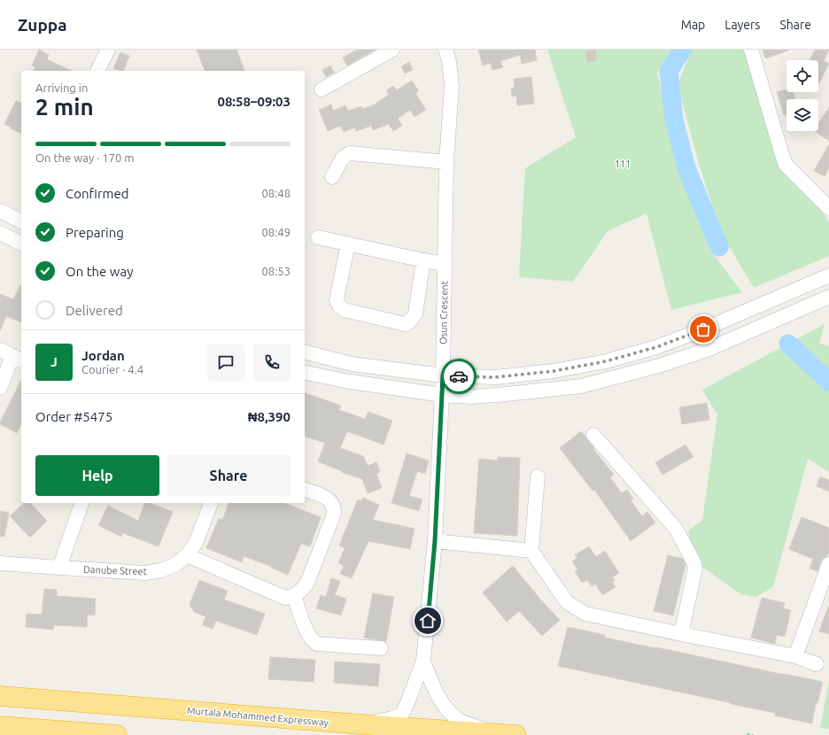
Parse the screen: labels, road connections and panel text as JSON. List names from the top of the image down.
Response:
{
  "streets": {
    "highway": ["Murtala Mohammed Expressway"],
    "street": ["Osun Crescent", "Danube Street"]
  },
  "parks": ["111"],
  "page": {
    "header": "Zuppa",
    "nav": ["Map", "Layers", "Share"],
    "heading": ["2 min", "Arriving in", "08:58–09:03"],
    "panel": [
      "Jordan",
      "Courier · 4.4",
      "Order #5475",
      "₦8,390"
    ],
    "bar": "On the way · 170 m",
    "list": [
      ["Confirmed", "08:48"],
      ["Preparing", "08:49"],
      ["On the way", "08:53"],
      "Delivered"
    ],
    "round": "J",
    "buttons": ["Help", "Share"]
  }
}
